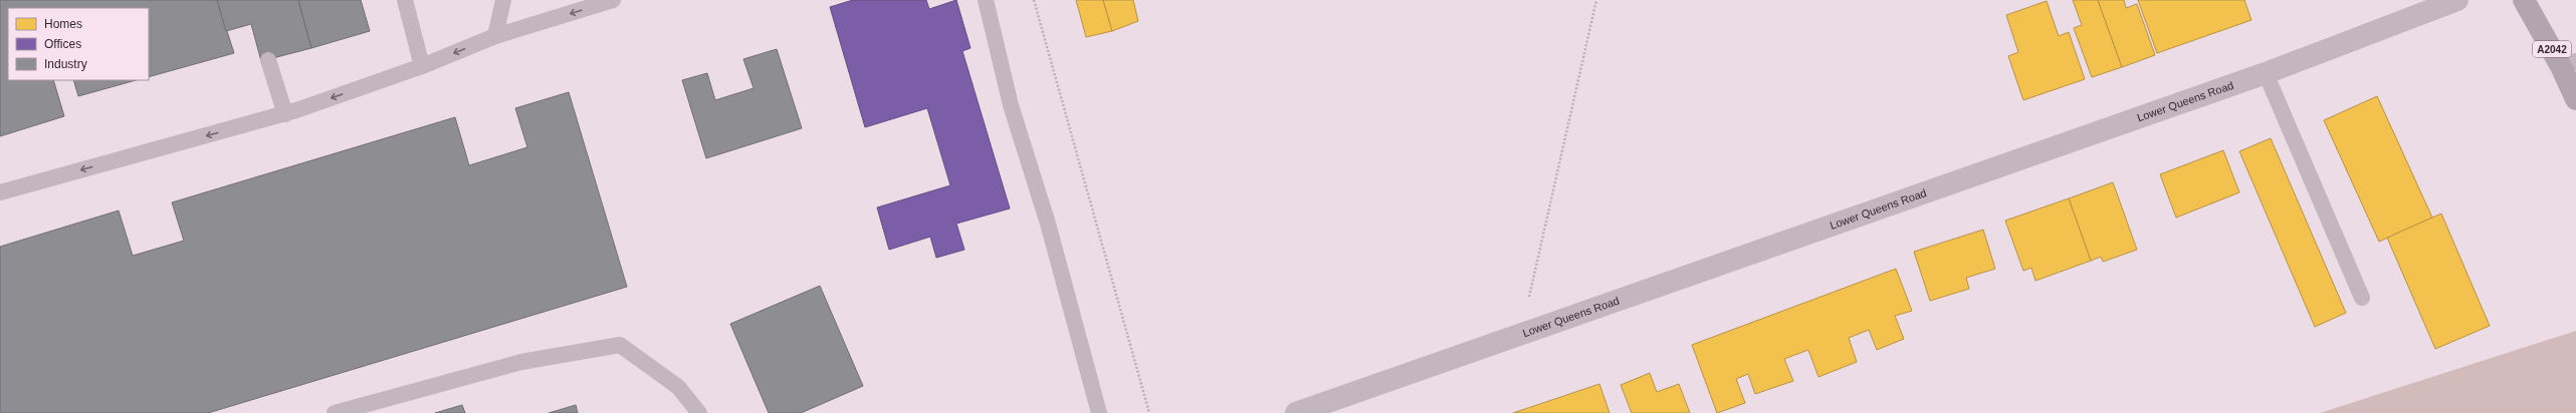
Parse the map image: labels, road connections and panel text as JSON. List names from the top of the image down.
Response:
{
  "streets": {
    "main road": ["A2042"],
    "street": ["Lower Queens Road"]
  },
  "legend": ["Homes", "Offices", "Industry"]
}
